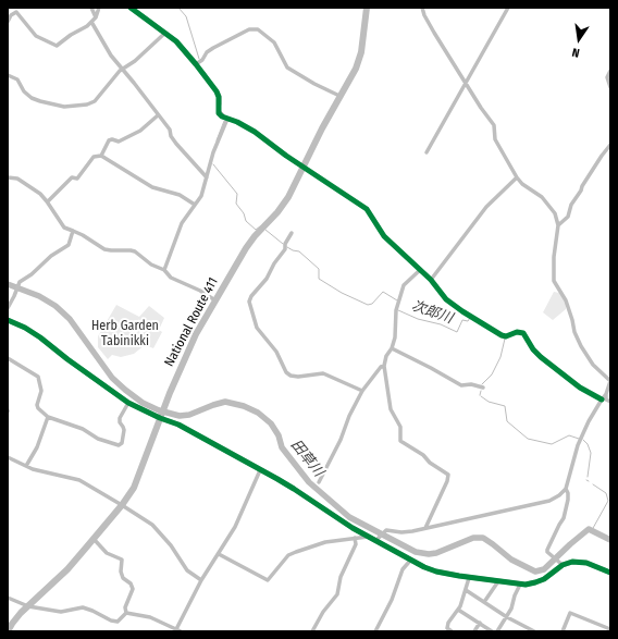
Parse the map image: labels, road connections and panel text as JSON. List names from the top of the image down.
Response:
{
  "streets": {
    "highway": ["National Route 411"]
  },
  "water": ["次郎川", "田草川"],
  "parks": ["Herb Garden Tabinikki"],
  "north": "bottom"
}
